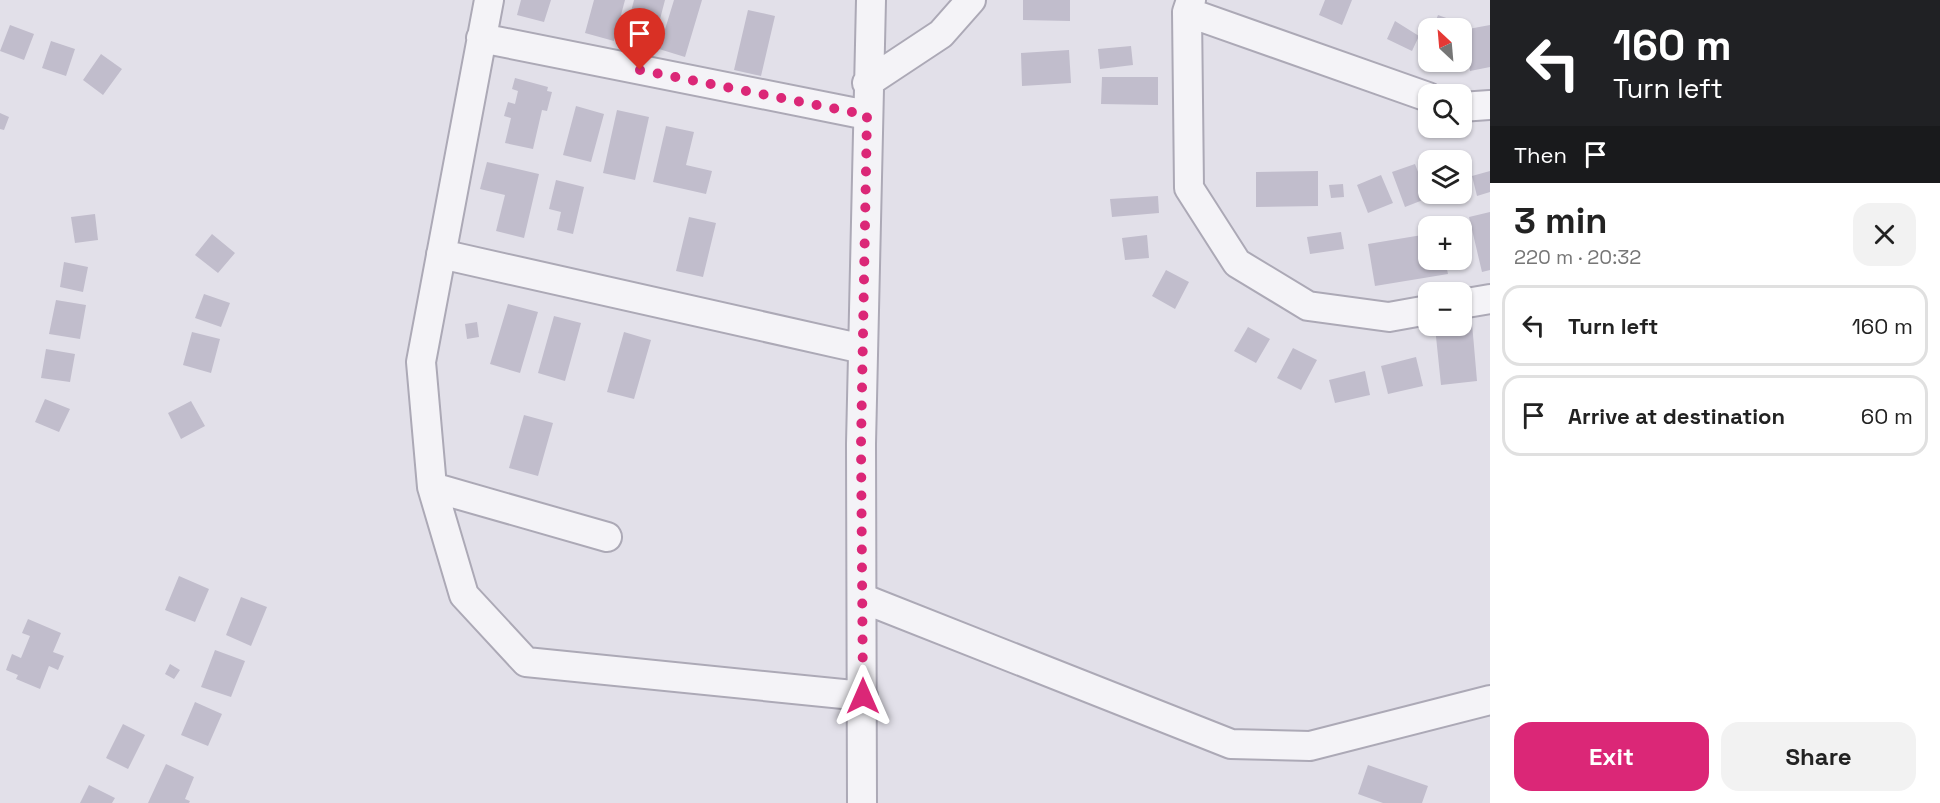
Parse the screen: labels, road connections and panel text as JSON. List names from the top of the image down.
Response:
{
  "north": "top left",
  "page": {
    "turn": ["160 m", "Turn left"],
    "map_buttons": ["+", "−"],
    "then": "Then",
    "heading": ["3 min", "220 m · 20:32"],
    "list": [
      {
        "name": "Turn left",
        "value": "160 m"
      },
      {
        "name": "Arrive at destination",
        "value": "60 m"
      }
    ],
    "buttons": ["Exit", "Share"]
  }
}
